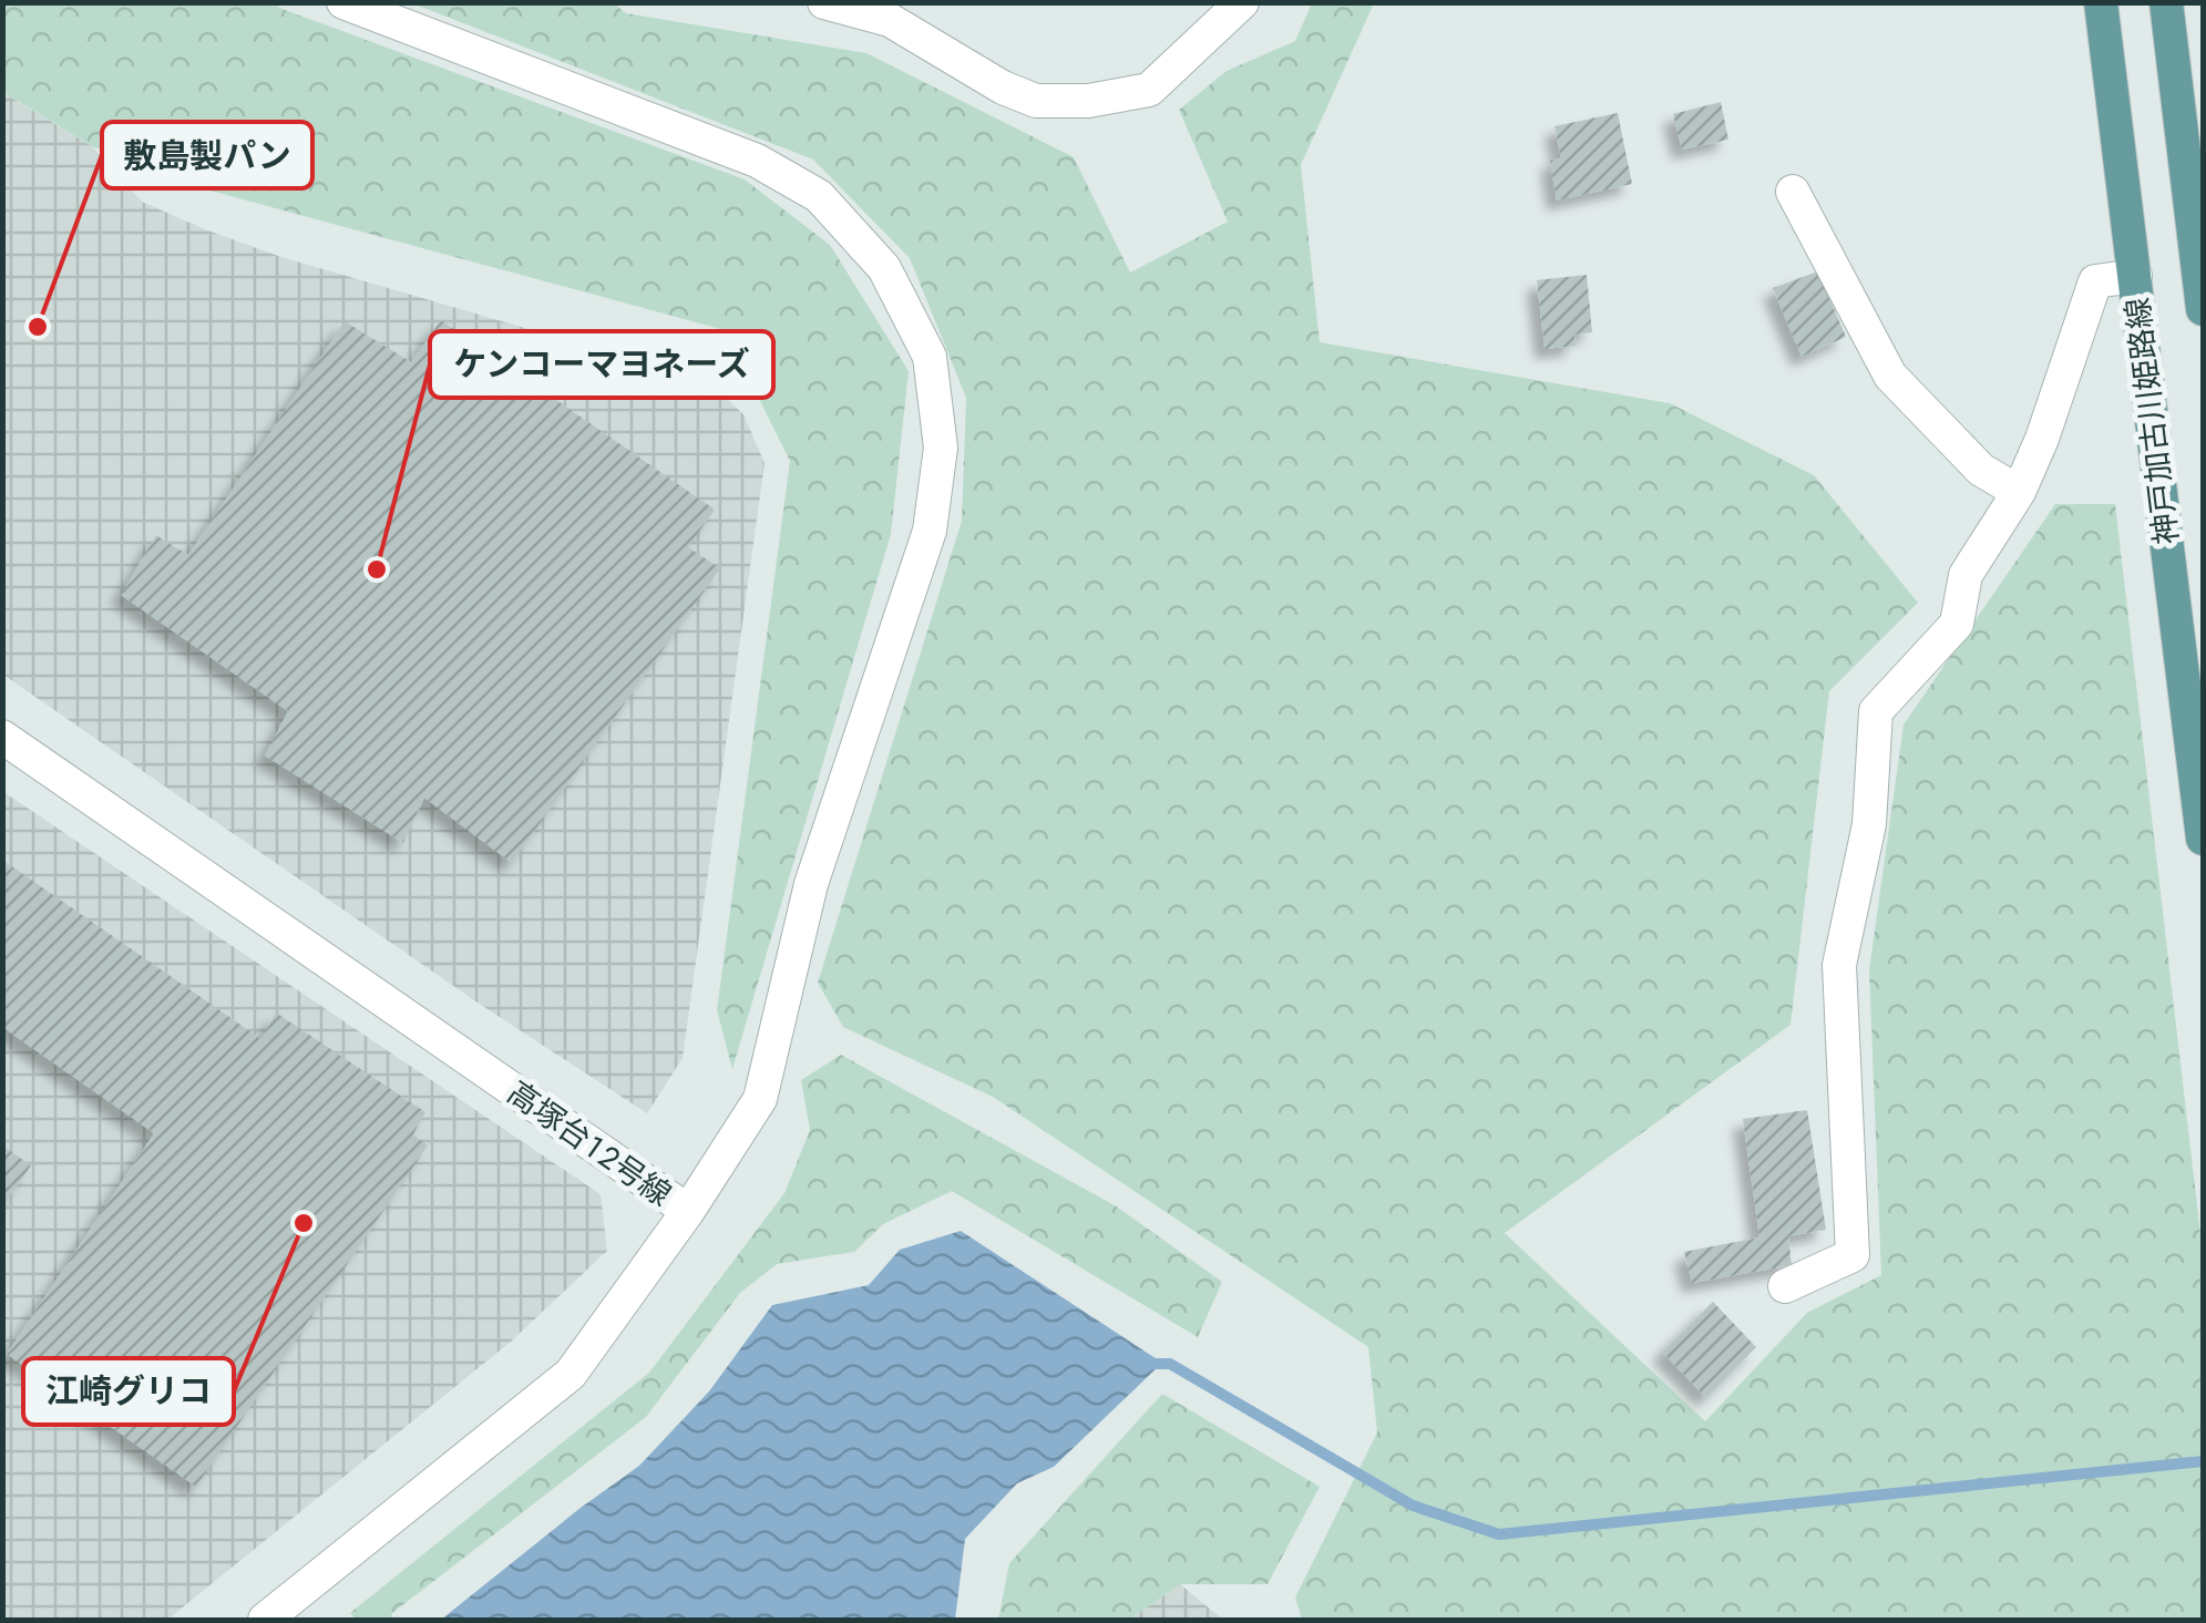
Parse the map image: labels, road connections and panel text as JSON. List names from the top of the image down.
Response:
{
  "streets": {
    "main road": ["神戸加古川姫路線"],
    "street": ["高塚台１２号線"]
  },
  "places": ["敷島製パン", "ケンコーマヨネーズ", "江崎グリコ"]
}
